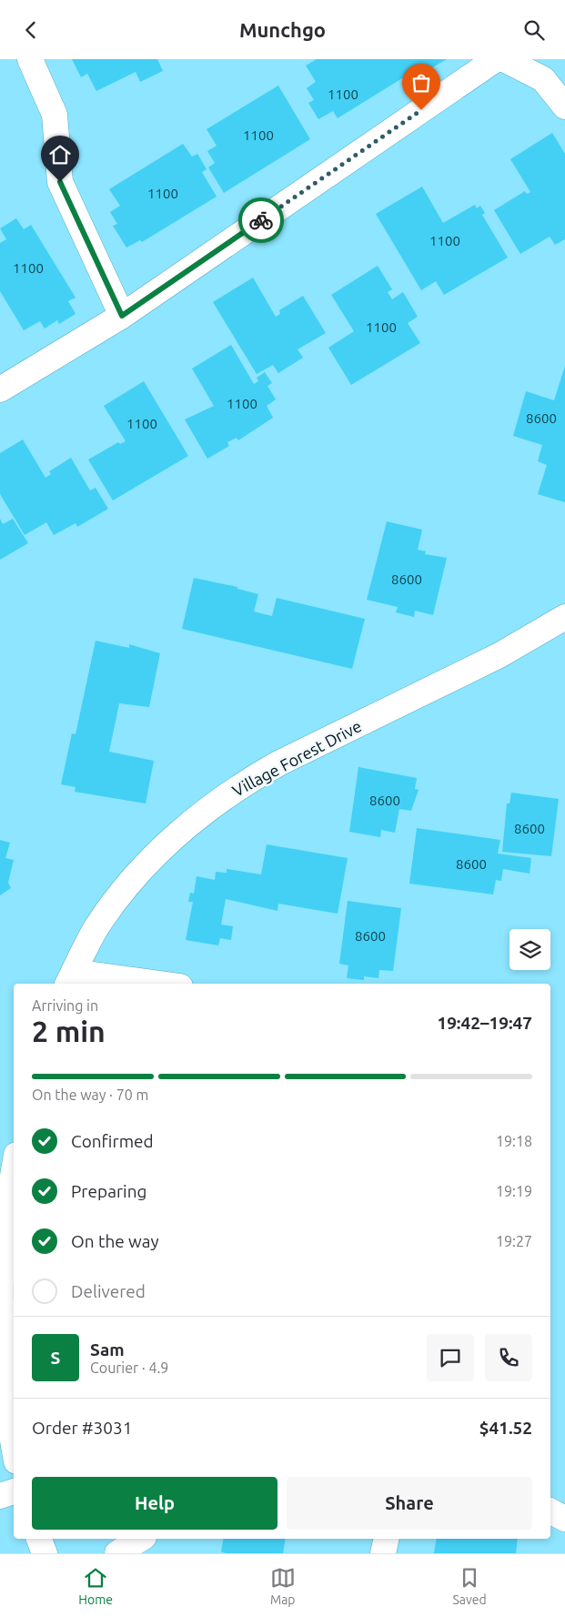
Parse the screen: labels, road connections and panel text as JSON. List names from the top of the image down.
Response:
{
  "streets": {
    "lane": ["Village Forest Drive"]
  },
  "house_numbers": [
    "1100",
    "1100",
    "1100",
    "1100",
    "1100",
    "1100",
    "1100",
    "8600",
    "1100",
    "8600",
    "8600",
    "8600",
    "8600",
    "8600"
  ],
  "page": {
    "header": "Munchgo",
    "heading": ["2 min", "Arriving in", "19:42–19:47"],
    "panel": [
      "Sam",
      "Courier · 4.9",
      "Order #3031",
      "$41.52"
    ],
    "bar": "On the way · 70 m",
    "list": [
      ["Confirmed", "19:18"],
      ["Preparing", "19:19"],
      ["On the way", "19:27"],
      "Delivered"
    ],
    "round": "S",
    "buttons": ["Help", "Share"],
    "tabs": ["Home", "Map", "Saved"]
  }
}
